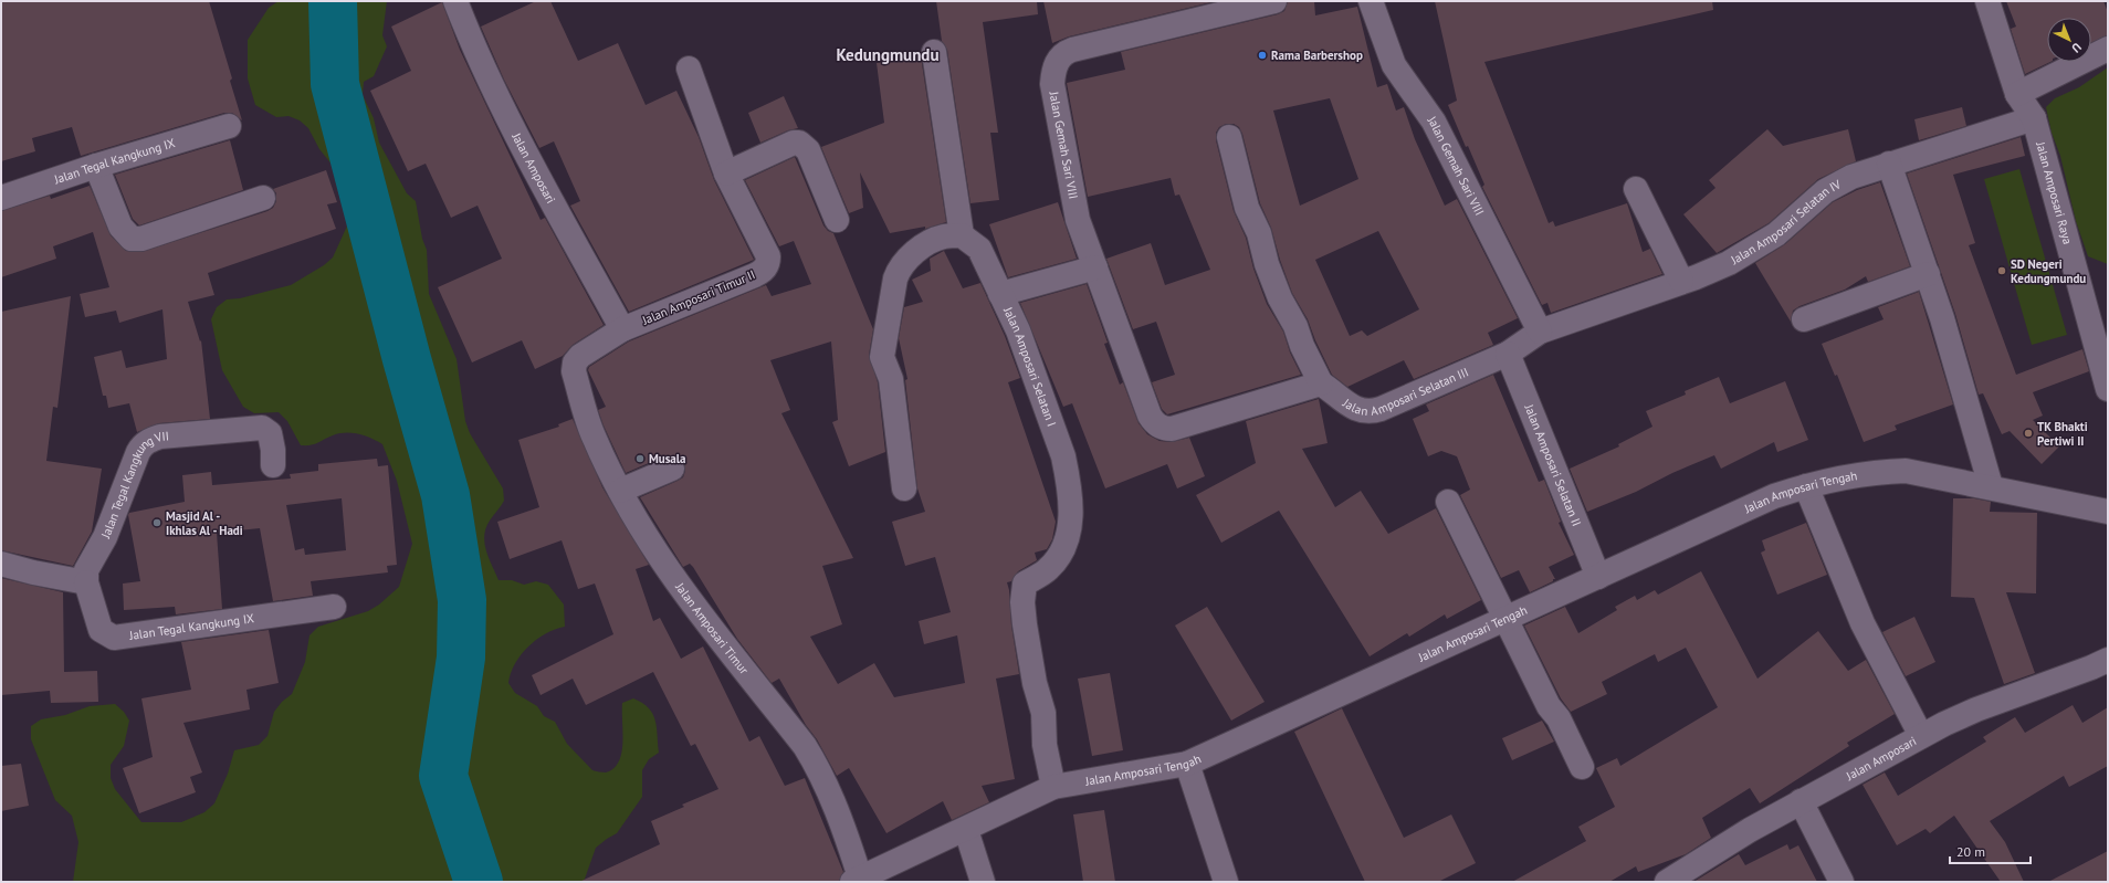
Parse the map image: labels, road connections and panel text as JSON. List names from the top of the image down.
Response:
{
  "streets": {
    "street": [
      "Jalan Gemah Sari VIII",
      "Jalan Tegal Kangkung IX",
      "Jalan Amposari",
      "Jalan Amposari Raya",
      "Jalan Amposari Selatan IV",
      "Jalan Amposari Timur II",
      "Jalan Amposari Selatan I",
      "Jalan Amposari Selatan III",
      "Jalan Amposari Selatan II",
      "Jalan Tegal Kangkung VII",
      "Jalan Amposari Tengah",
      "Jalan Amposari Timur"
    ]
  },
  "crossings": [
    ["Jalan Gemah Sari VIII", "Jalan Amposari Selatan IV"],
    ["Jalan Gemah Sari VIII", "Jalan Amposari Selatan III"],
    ["Jalan Tegal Kangkung IX", "Jalan Tegal Kangkung VII"],
    ["Jalan Amposari", "Jalan Amposari Timur II"],
    ["Jalan Amposari Raya", "Jalan Amposari Selatan IV"],
    ["Jalan Amposari Selatan IV", "Jalan Amposari Selatan III"],
    ["Jalan Amposari Timur II", "Jalan Amposari Timur"],
    ["Jalan Amposari Selatan I", "Jalan Amposari Tengah"],
    ["Jalan Amposari Selatan III", "Jalan Amposari Selatan II"],
    ["Jalan Amposari Selatan II", "Jalan Amposari Tengah"],
    ["Jalan Amposari Tengah", "Jalan Amposari Timur"]
  ],
  "districts": ["Kedungmundu"],
  "places": [
    "Rama Barbershop",
    "SD Negeri Kedungmundu",
    "TK Bhakti Pertiwi II",
    "Musala",
    "Masjid Al - Ikhlas Al - Hadi"
  ],
  "scale_bar": "20 m",
  "north": "bottom right"
}
